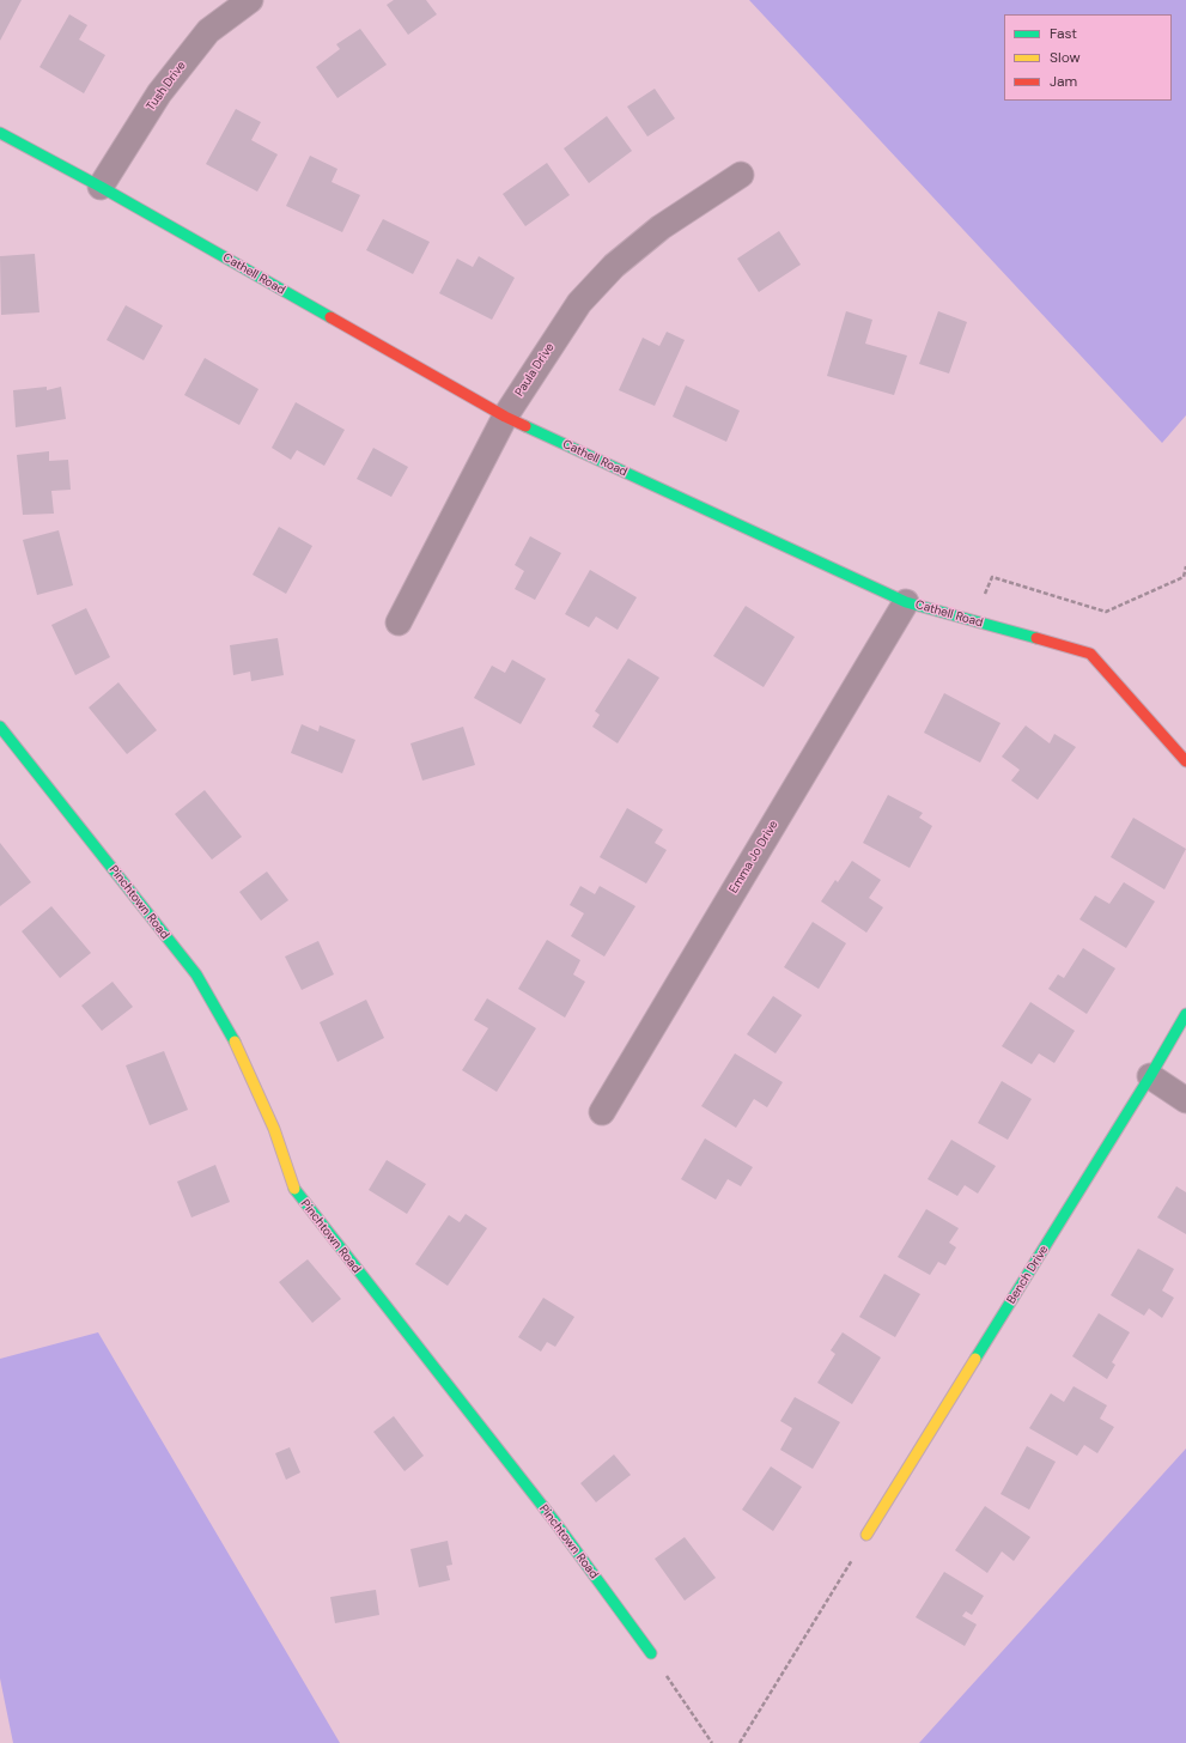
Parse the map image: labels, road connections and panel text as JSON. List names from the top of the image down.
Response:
{
  "streets": {
    "street": [
      "Tush Drive",
      "Cathell Road",
      "Paula Drive",
      "Emma Jo Drive",
      "Pinchtown Road",
      "Bench Drive"
    ]
  },
  "crossings": [
    ["Tush Drive", "Cathell Road"],
    ["Cathell Road", "Paula Drive"],
    ["Cathell Road", "Emma Jo Drive"]
  ],
  "legend": ["Fast", "Slow", "Jam"]
}
